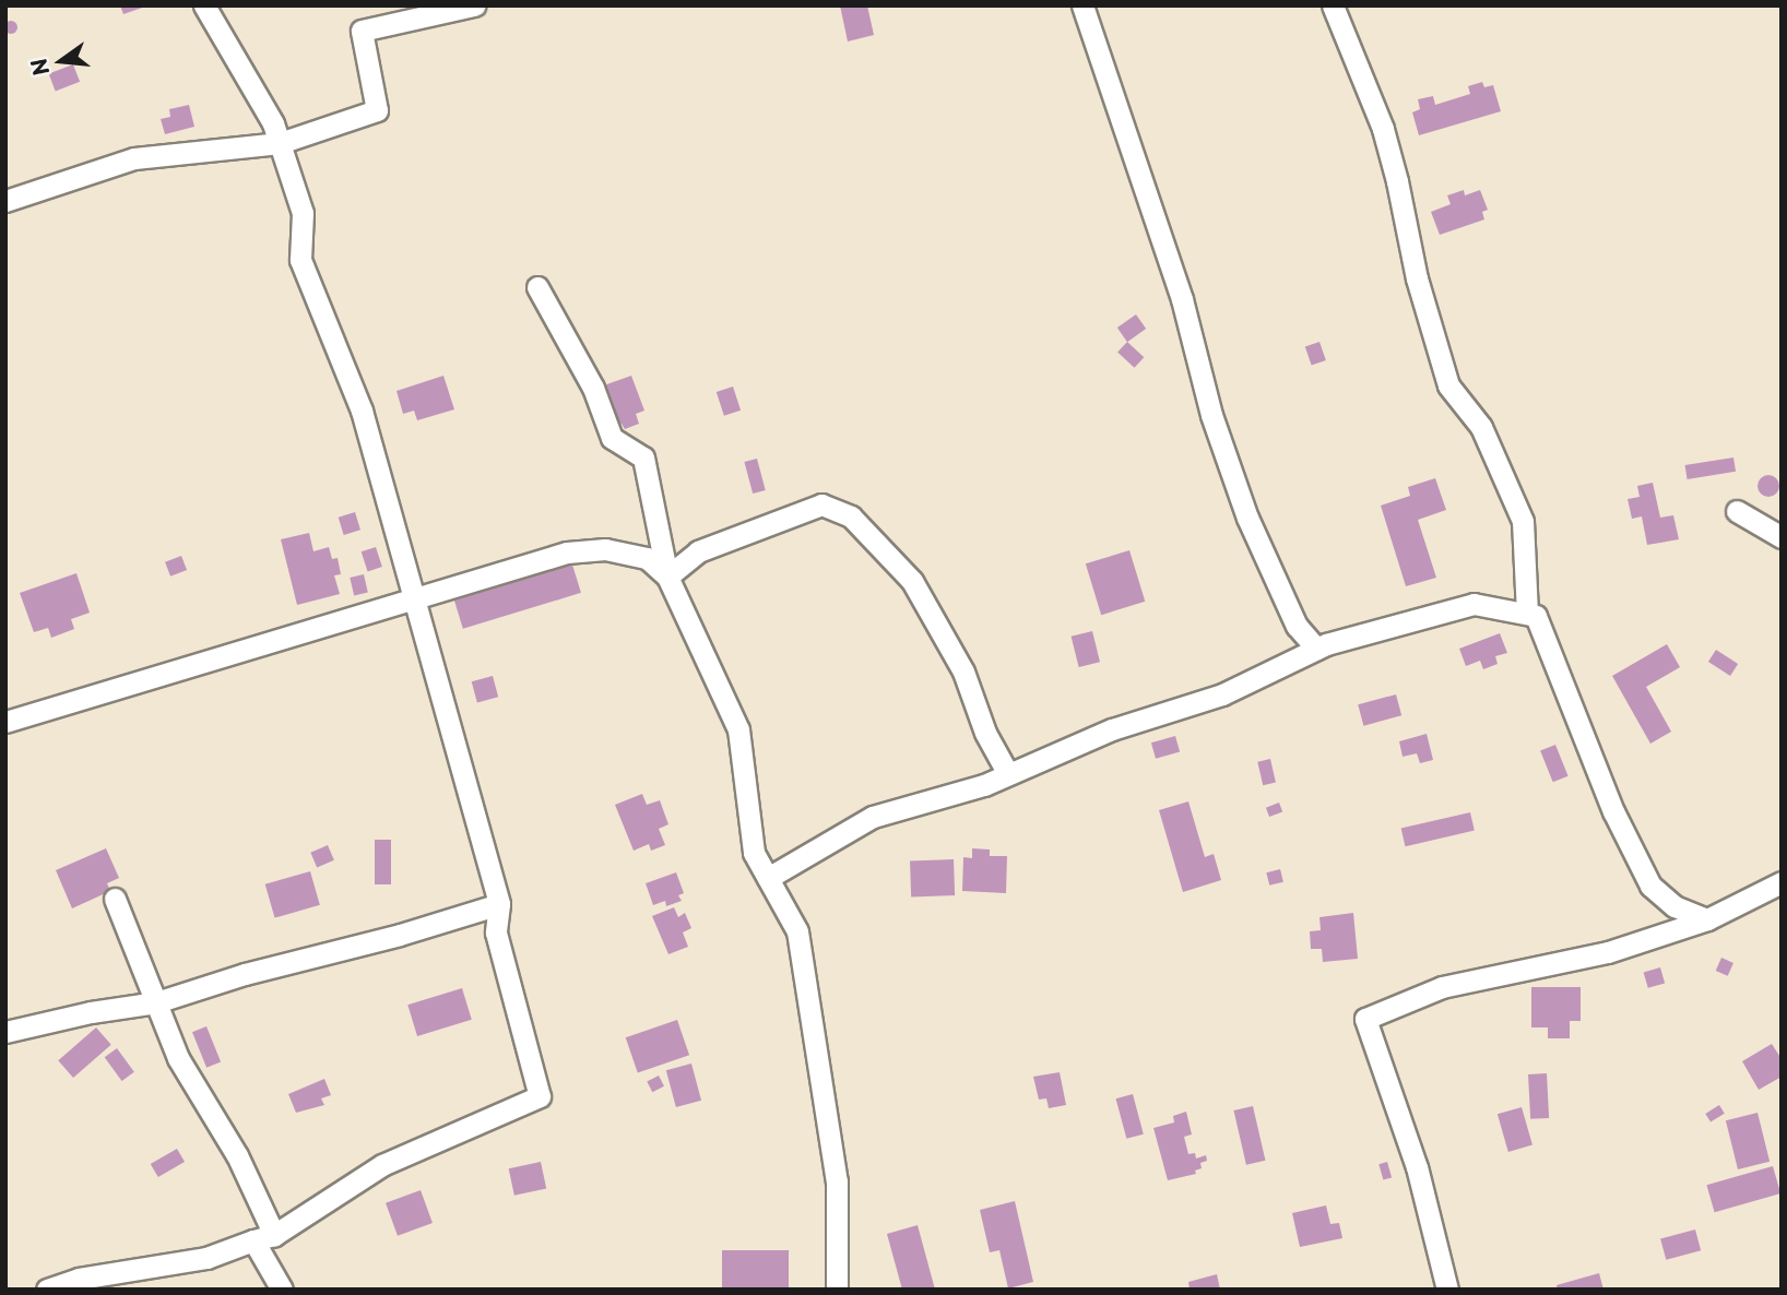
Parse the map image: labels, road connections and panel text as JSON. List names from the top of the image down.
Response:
{
  "north": "left"
}
